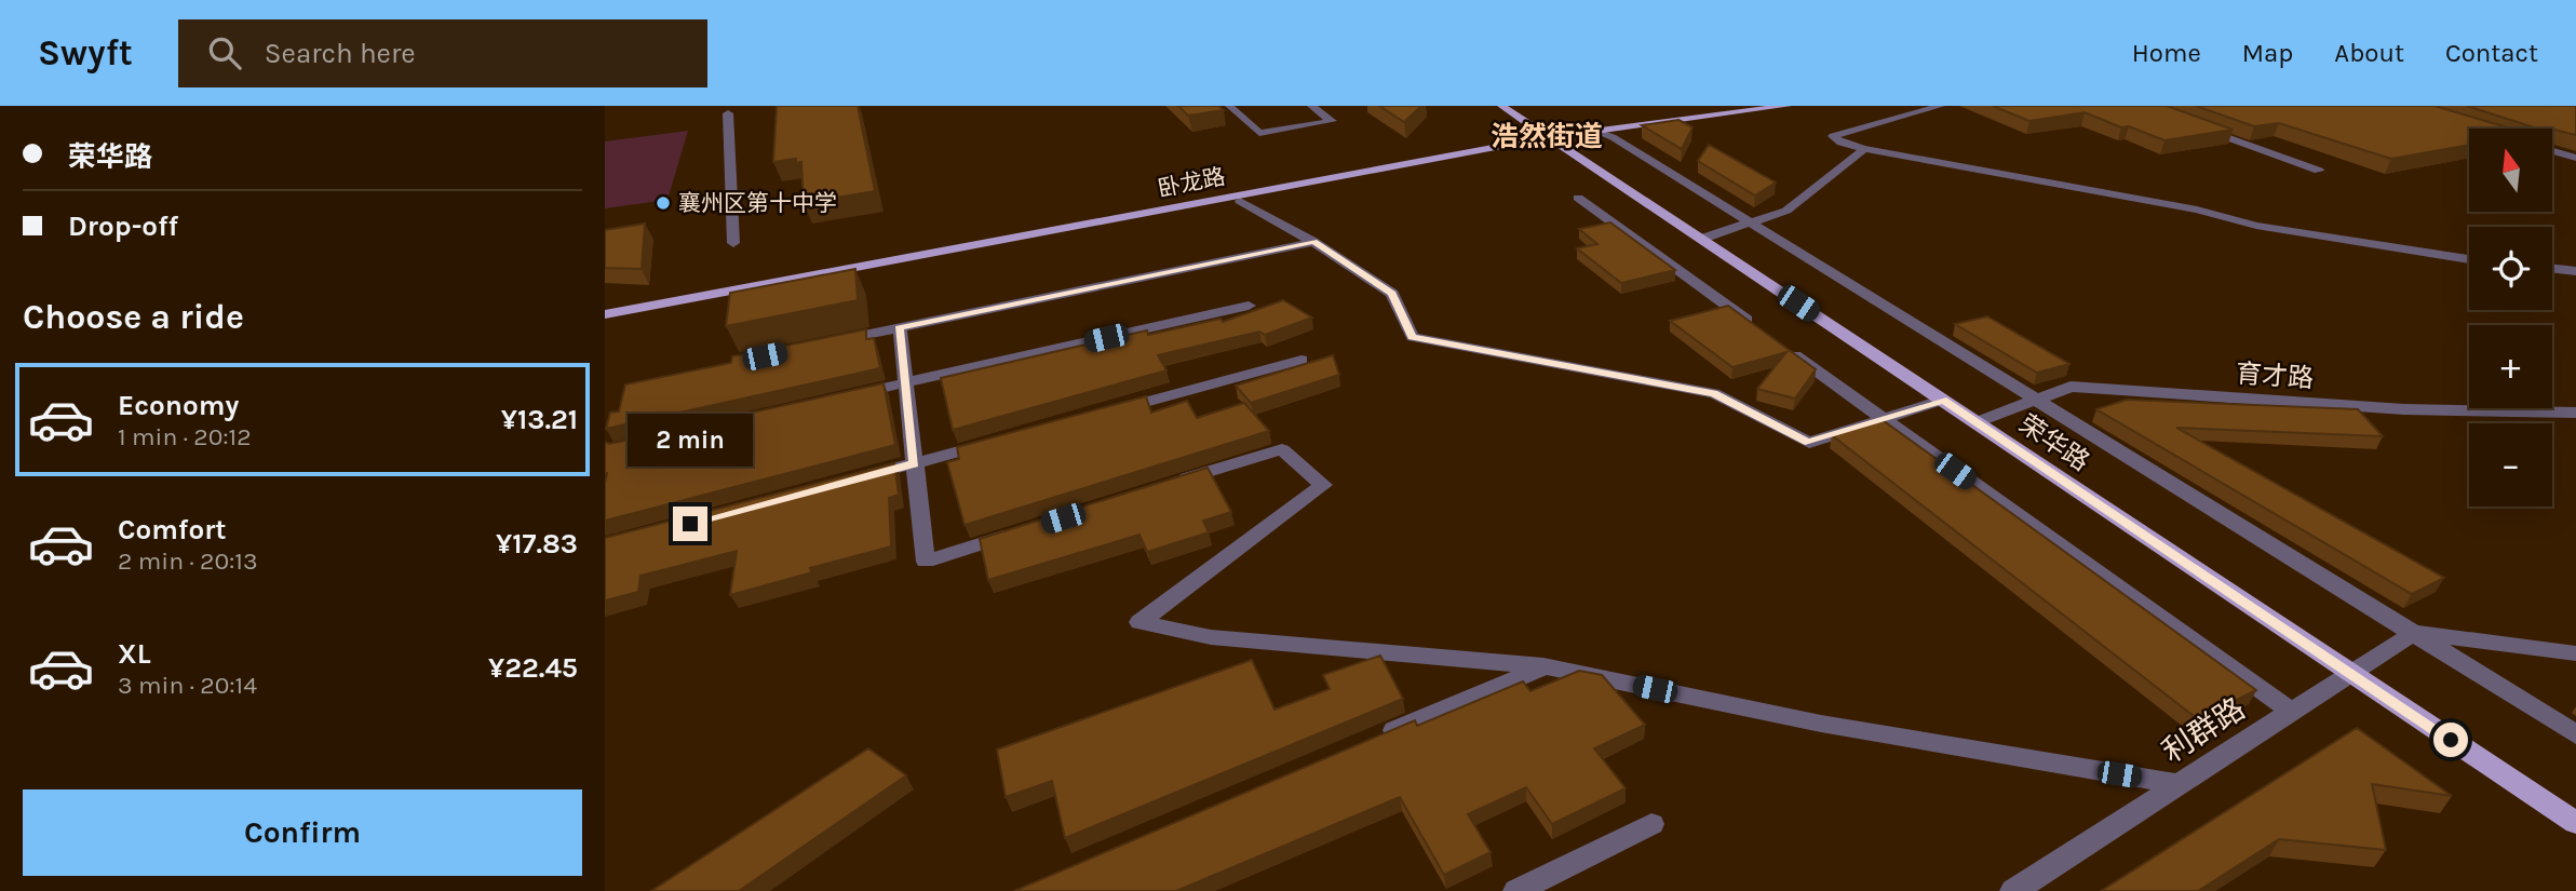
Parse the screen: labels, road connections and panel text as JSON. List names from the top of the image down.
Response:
{
  "streets": {
    "main road": ["卧龙路", "荣华路"],
    "street": ["育才路", "利群路"]
  },
  "crossings": [
    ["卧龙路", "荣华路"],
    ["育才路", "荣华路"],
    ["荣华路", "利群路"]
  ],
  "districts": ["浩然街道"],
  "places": ["襄州区第十中学"],
  "north": "top",
  "page": {
    "header": "Swyft",
    "search": "Search here",
    "nav": [
      "Home",
      "Map",
      "About",
      "Contact"
    ],
    "banner": ["荣华路", "Drop-off"],
    "map_buttons": ["+", "−"],
    "heading": "Choose a ride",
    "list": [
      {
        "name": "Economy",
        "note": "1 min · 20:12",
        "value": "¥13.21"
      },
      {
        "name": "Comfort",
        "note": "2 min · 20:13",
        "value": "¥17.83"
      },
      {
        "name": "XL",
        "note": "3 min · 20:14",
        "value": "¥22.45"
      }
    ],
    "bubble": "2 min",
    "buttons": "Confirm"
  }
}
